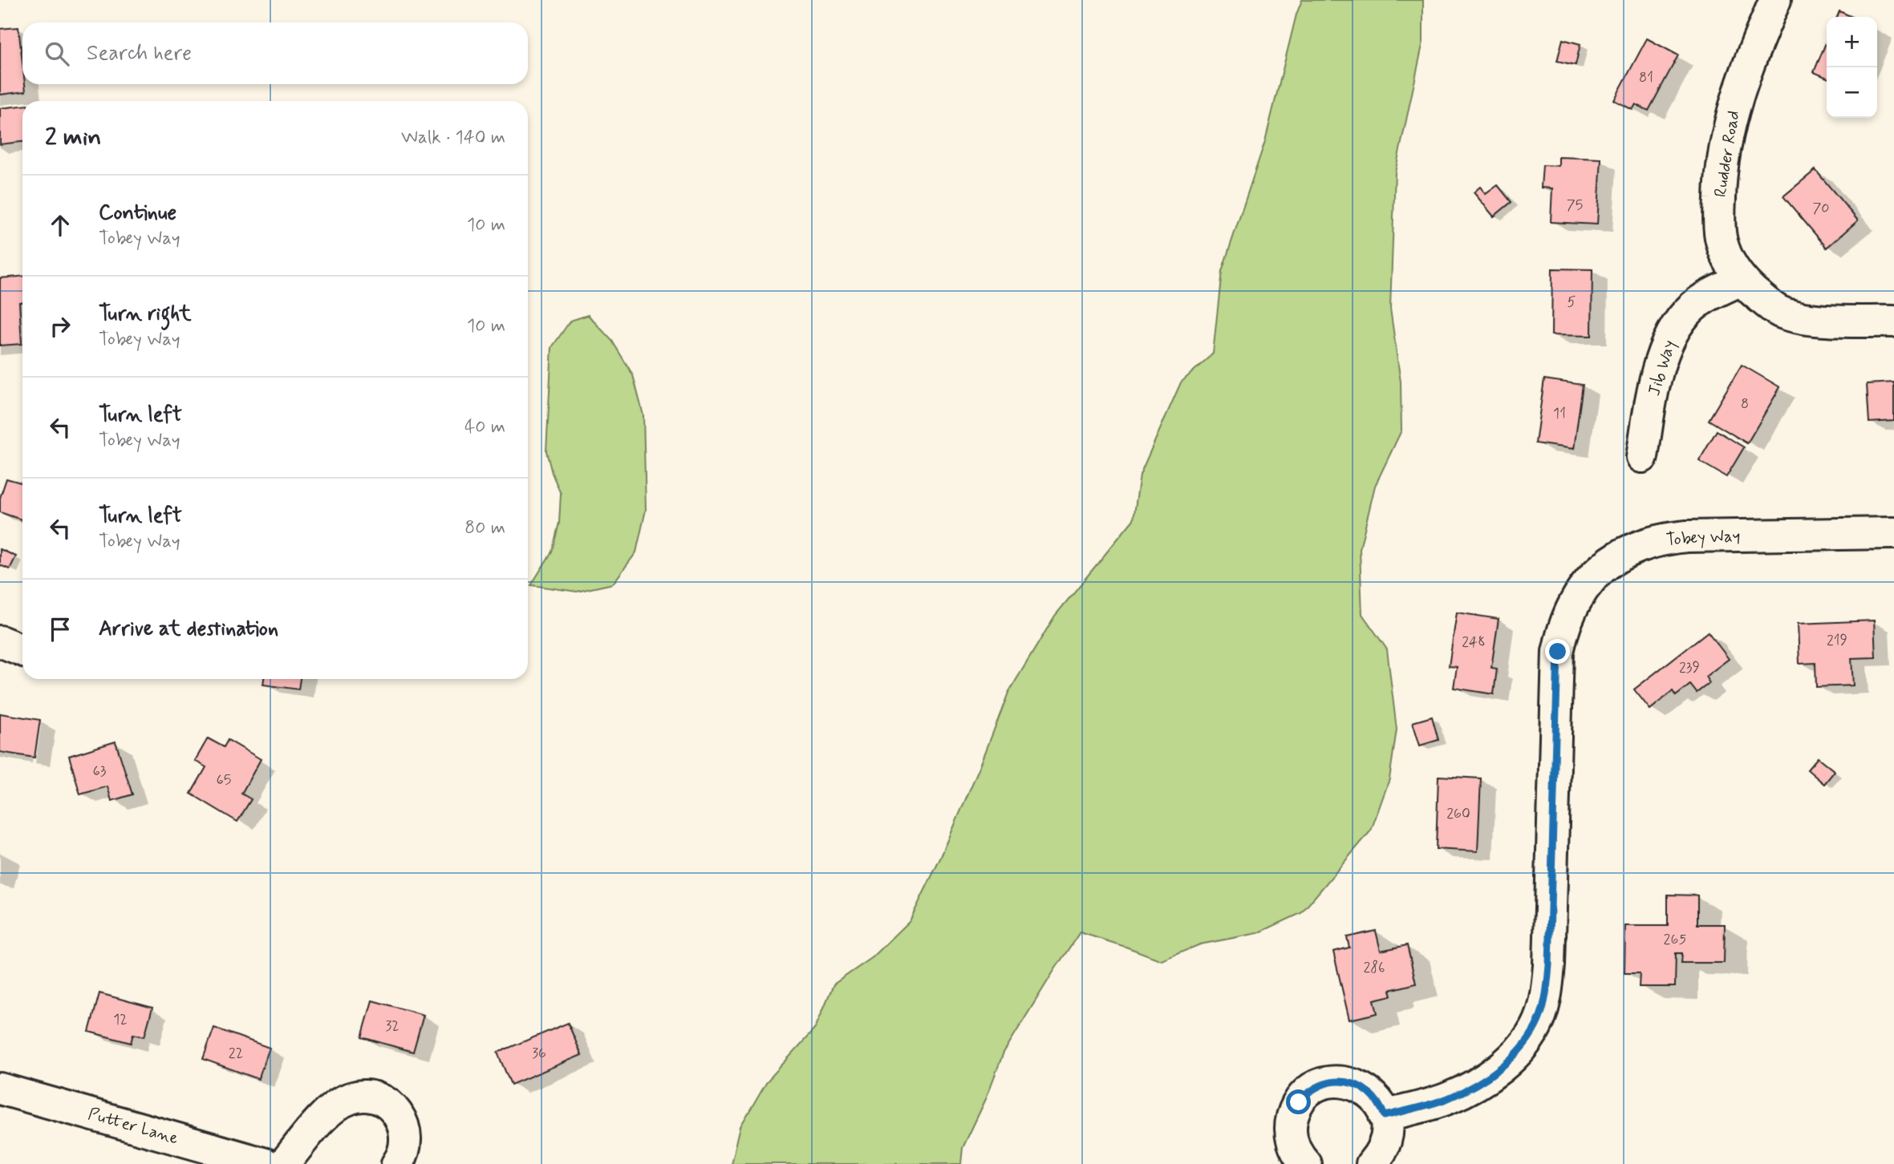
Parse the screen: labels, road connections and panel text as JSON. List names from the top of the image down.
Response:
{
  "streets": {
    "street": [
      "Rudder Road",
      "Jib Way",
      "Tobey Way",
      "Putter Lane"
    ]
  },
  "crossings": [
    ["Rudder Road", "Jib Way"]
  ],
  "house_numbers": [
    "81",
    "75",
    "70",
    "5",
    "8",
    "11",
    "219",
    "248",
    "239",
    "63",
    "65",
    "260",
    "265",
    "286",
    "12",
    "32",
    "22",
    "36"
  ],
  "page": {
    "map_buttons": ["+", "−"],
    "search": "Search here",
    "heading": ["2 min", "Walk · 140 m"],
    "list": [
      ["Continue", "Tobey Way", "10 m"],
      ["Turn right", "Tobey Way", "10 m"],
      ["Turn left", "Tobey Way", "40 m"],
      ["Turn left", "Tobey Way", "80 m"],
      "Arrive at destination"
    ]
  }
}
